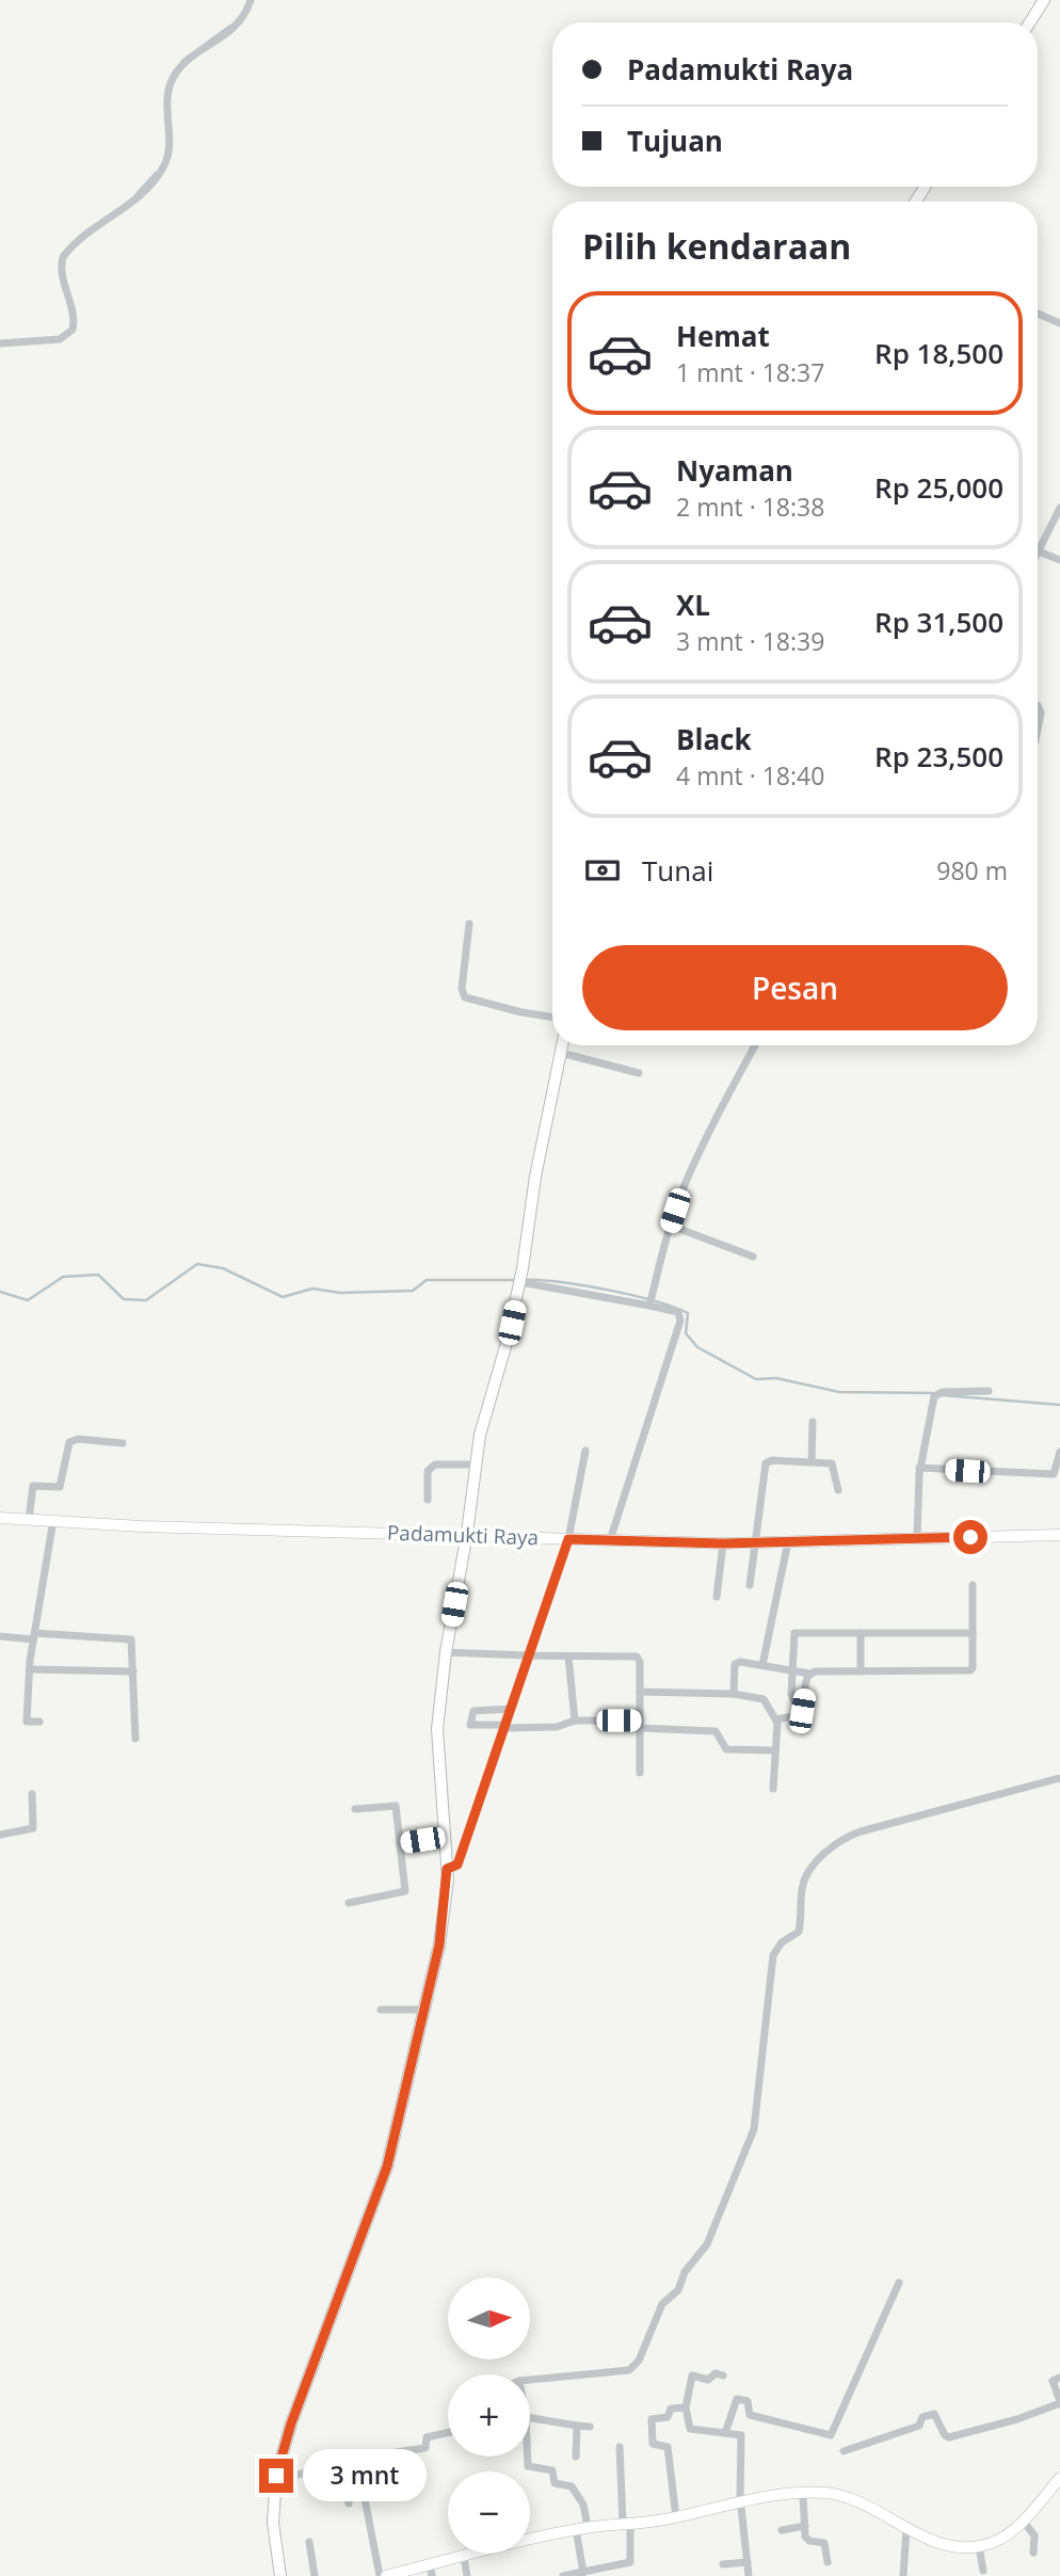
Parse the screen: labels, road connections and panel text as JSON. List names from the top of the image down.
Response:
{
  "streets": {
    "street": ["Padamukti Raya"]
  },
  "north": "right",
  "page": {
    "banner": ["Padamukti Raya", "Tujuan"],
    "heading": "Pilih kendaraan",
    "list": [
      {
        "name": "Hemat",
        "note": "1 mnt · 18:37",
        "value": "Rp 18,500"
      },
      {
        "name": "Nyaman",
        "note": "2 mnt · 18:38",
        "value": "Rp 25,000"
      },
      {
        "name": "XL",
        "note": "3 mnt · 18:39",
        "value": "Rp 31,500"
      },
      {
        "name": "Black",
        "note": "4 mnt · 18:40",
        "value": "Rp 23,500"
      }
    ],
    "pay": ["Tunai", "980 m"],
    "buttons": "Pesan",
    "map_buttons": ["+", "−"],
    "bubble": "3 mnt"
  }
}
